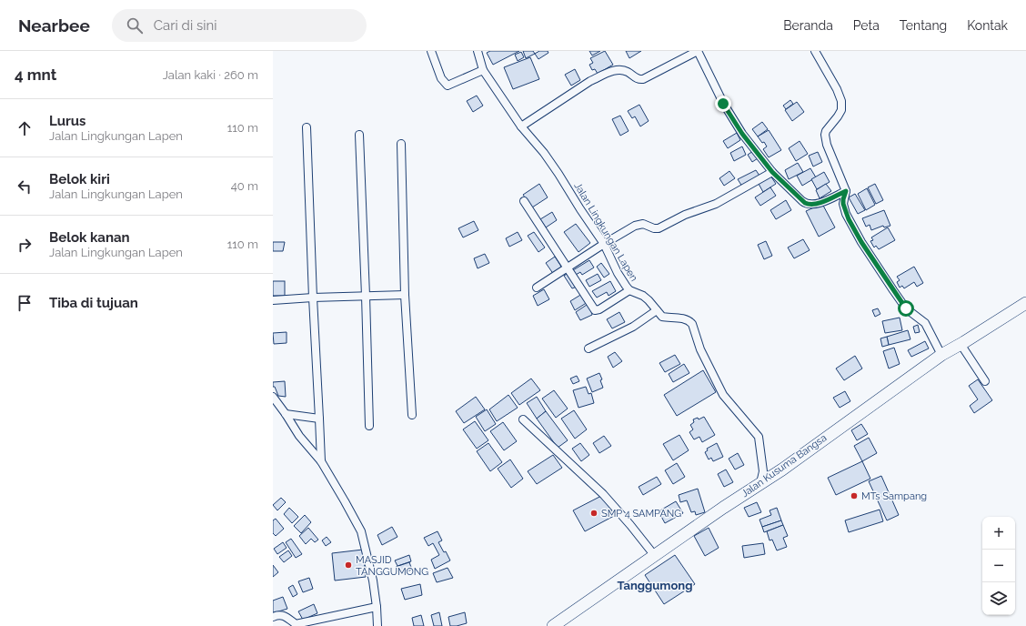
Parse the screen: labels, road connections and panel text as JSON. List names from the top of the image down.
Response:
{
  "streets": {
    "main road": ["Jalan Kusuma Bangsa"],
    "street": ["Jalan Lingkungan Lapen"]
  },
  "crossings": [
    ["Jalan Lingkungan Lapen", "Jalan Kusuma Bangsa"]
  ],
  "districts": ["Tanggumong"],
  "places": ["MTs Sampang", "SMP 4 SAMPANG", "MASJID TANGGUMONG"],
  "page": {
    "header": "Nearbee",
    "search": "Cari di sini",
    "nav": [
      "Beranda",
      "Peta",
      "Tentang",
      "Kontak"
    ],
    "heading": ["4 mnt", "Jalan kaki · 260 m"],
    "list": [
      ["Lurus", "Jalan Lingkungan Lapen", "110 m"],
      ["Belok kiri", "Jalan Lingkungan Lapen", "40 m"],
      ["Belok kanan", "Jalan Lingkungan Lapen", "110 m"],
      "Tiba di tujuan"
    ],
    "map_buttons": ["+", "−"]
  }
}
